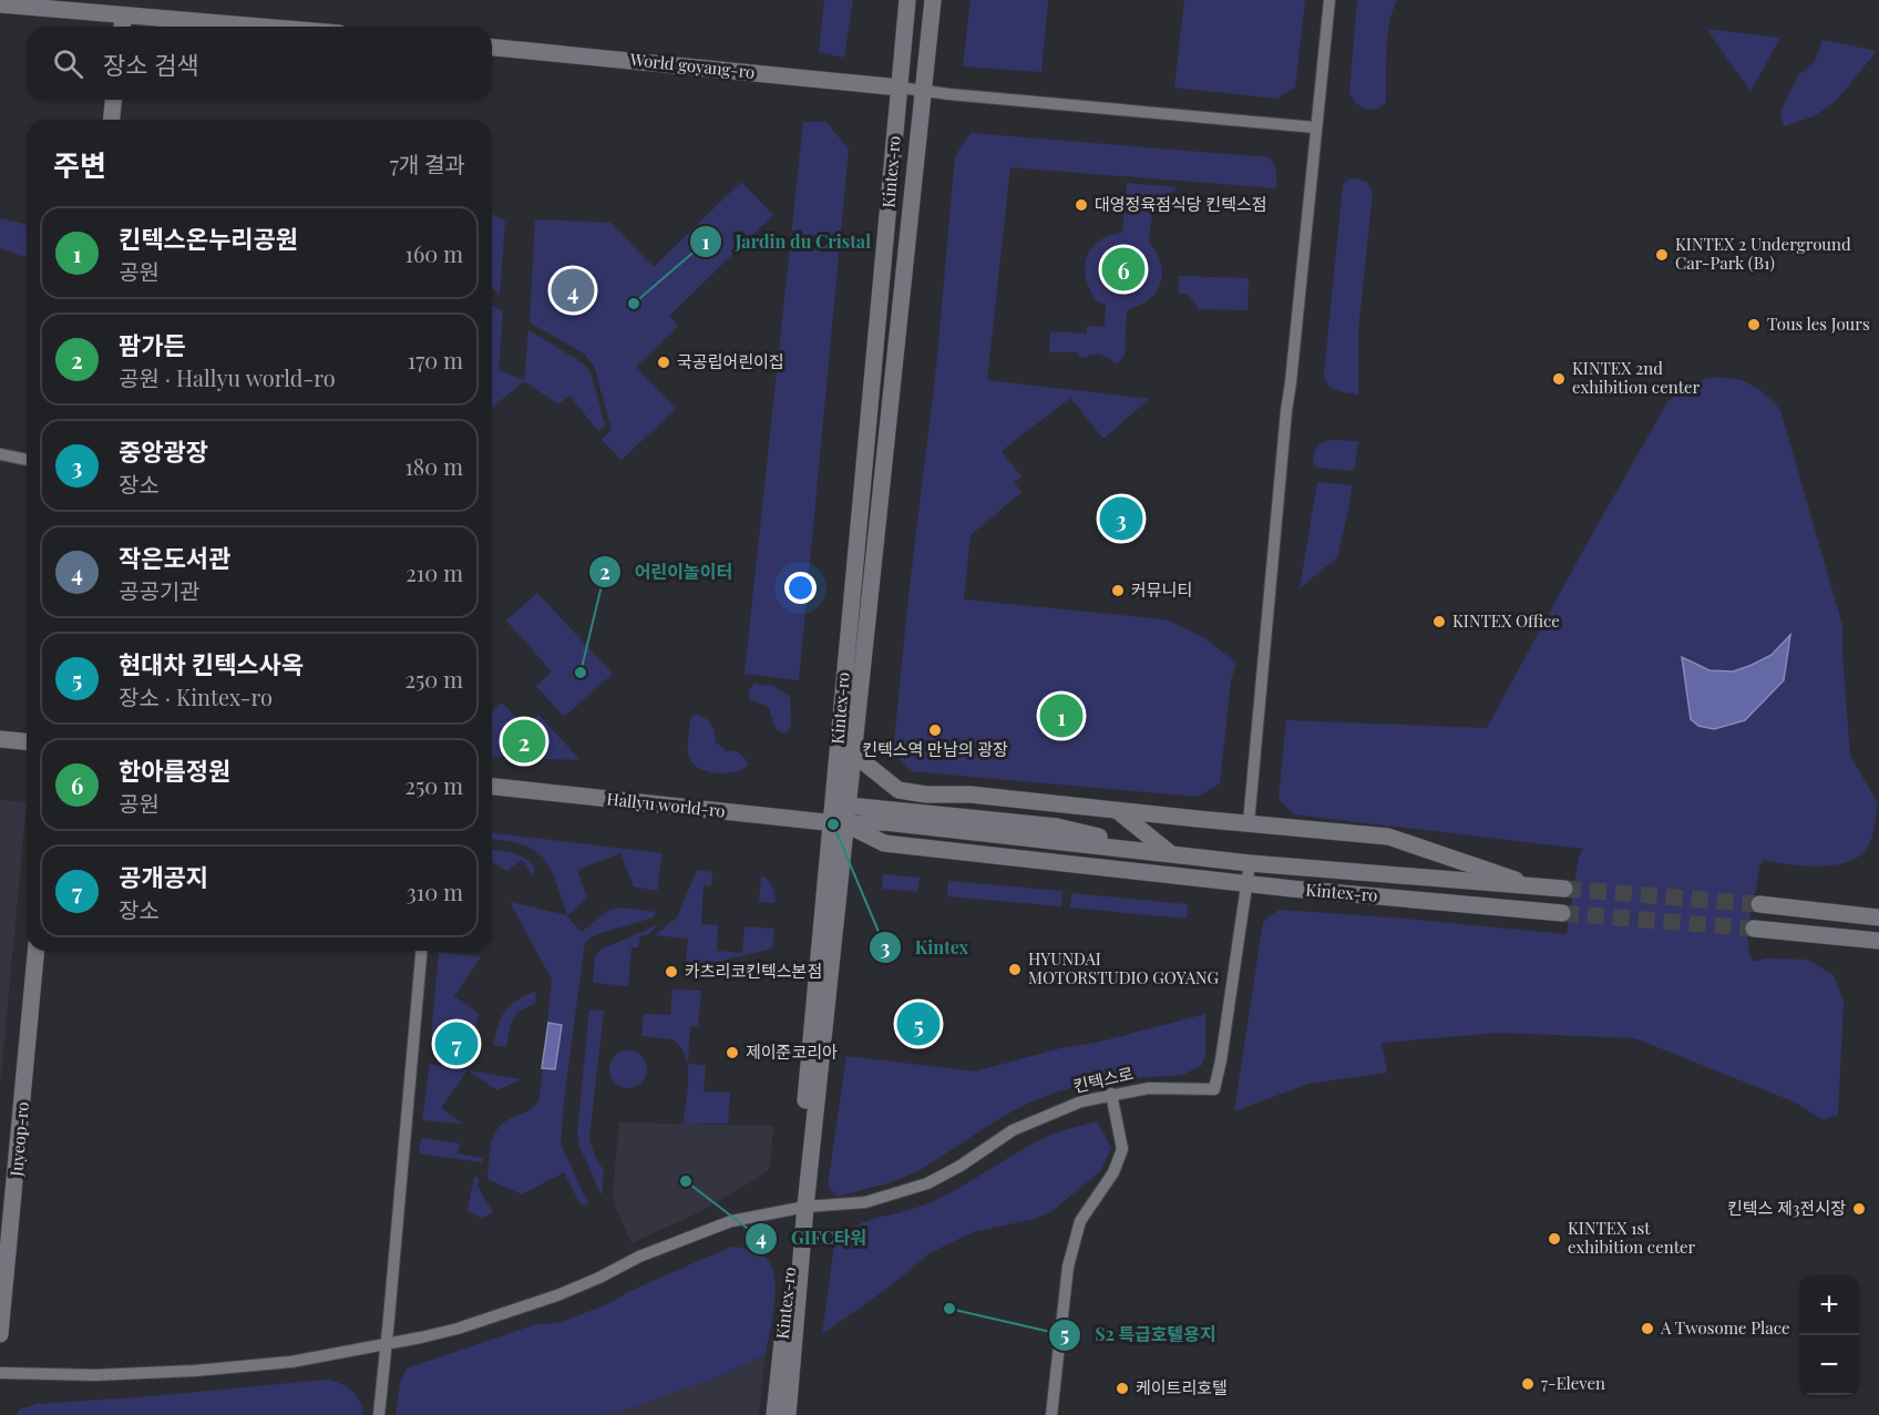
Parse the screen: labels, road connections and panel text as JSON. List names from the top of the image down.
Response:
{
  "streets": {
    "main road": [
      "World goyang-ro",
      "Kintex-ro",
      "Hallyu world-ro",
      "Juyeop-ro"
    ],
    "street": ["킨텍스로"]
  },
  "crossings": [
    ["World goyang-ro", "Kintex-ro"],
    ["Kintex-ro", "Hallyu world-ro"],
    ["Kintex-ro", "킨텍스로"]
  ],
  "places": [
    "대영정육점식당 킨텍스점",
    "KINTEX 2 Underground Car-Park (B1)",
    "Jardin du Cristal",
    "Tous les Jours",
    "국공립어린이집",
    "KINTEX 2nd exhibition center",
    "커뮤니티",
    "KINTEX Office",
    "어린이놀이터",
    "킨텍스역 만남의 광장",
    "Kintex",
    "HYUNDAI MOTORSTUDIO GOYANG",
    "카츠리코킨텍스본점",
    "제이준코리아",
    "GIFC타워",
    "킨텍스 제3전시장",
    "KINTEX 1st exhibition center",
    "S2 특급호텔용지",
    "A Twosome Place",
    "7-Eleven",
    "케이트리호텔"
  ],
  "page": {
    "search": "장소 검색",
    "heading": ["주변", "7개 결과"],
    "list": [
      {
        "mark": "1",
        "name": "킨텍스온누리공원",
        "note": "공원",
        "value": "160 m"
      },
      {
        "mark": "2",
        "name": "팜가든",
        "note": "공원 · Hallyu world-ro",
        "value": "170 m"
      },
      {
        "mark": "3",
        "name": "중앙광장",
        "note": "장소",
        "value": "180 m"
      },
      {
        "mark": "4",
        "name": "작은도서관",
        "note": "공공기관",
        "value": "210 m"
      },
      {
        "mark": "5",
        "name": "현대차 킨텍스사옥",
        "note": "장소 · Kintex-ro",
        "value": "250 m"
      },
      {
        "mark": "6",
        "name": "한아름정원",
        "note": "공원",
        "value": "250 m"
      },
      {
        "mark": "7",
        "name": "공개공지",
        "note": "장소",
        "value": "310 m"
      }
    ],
    "pins": [
      "6",
      "4",
      "3",
      "1",
      "2",
      "5",
      "7"
    ],
    "map_buttons": ["+", "−"]
  }
}
